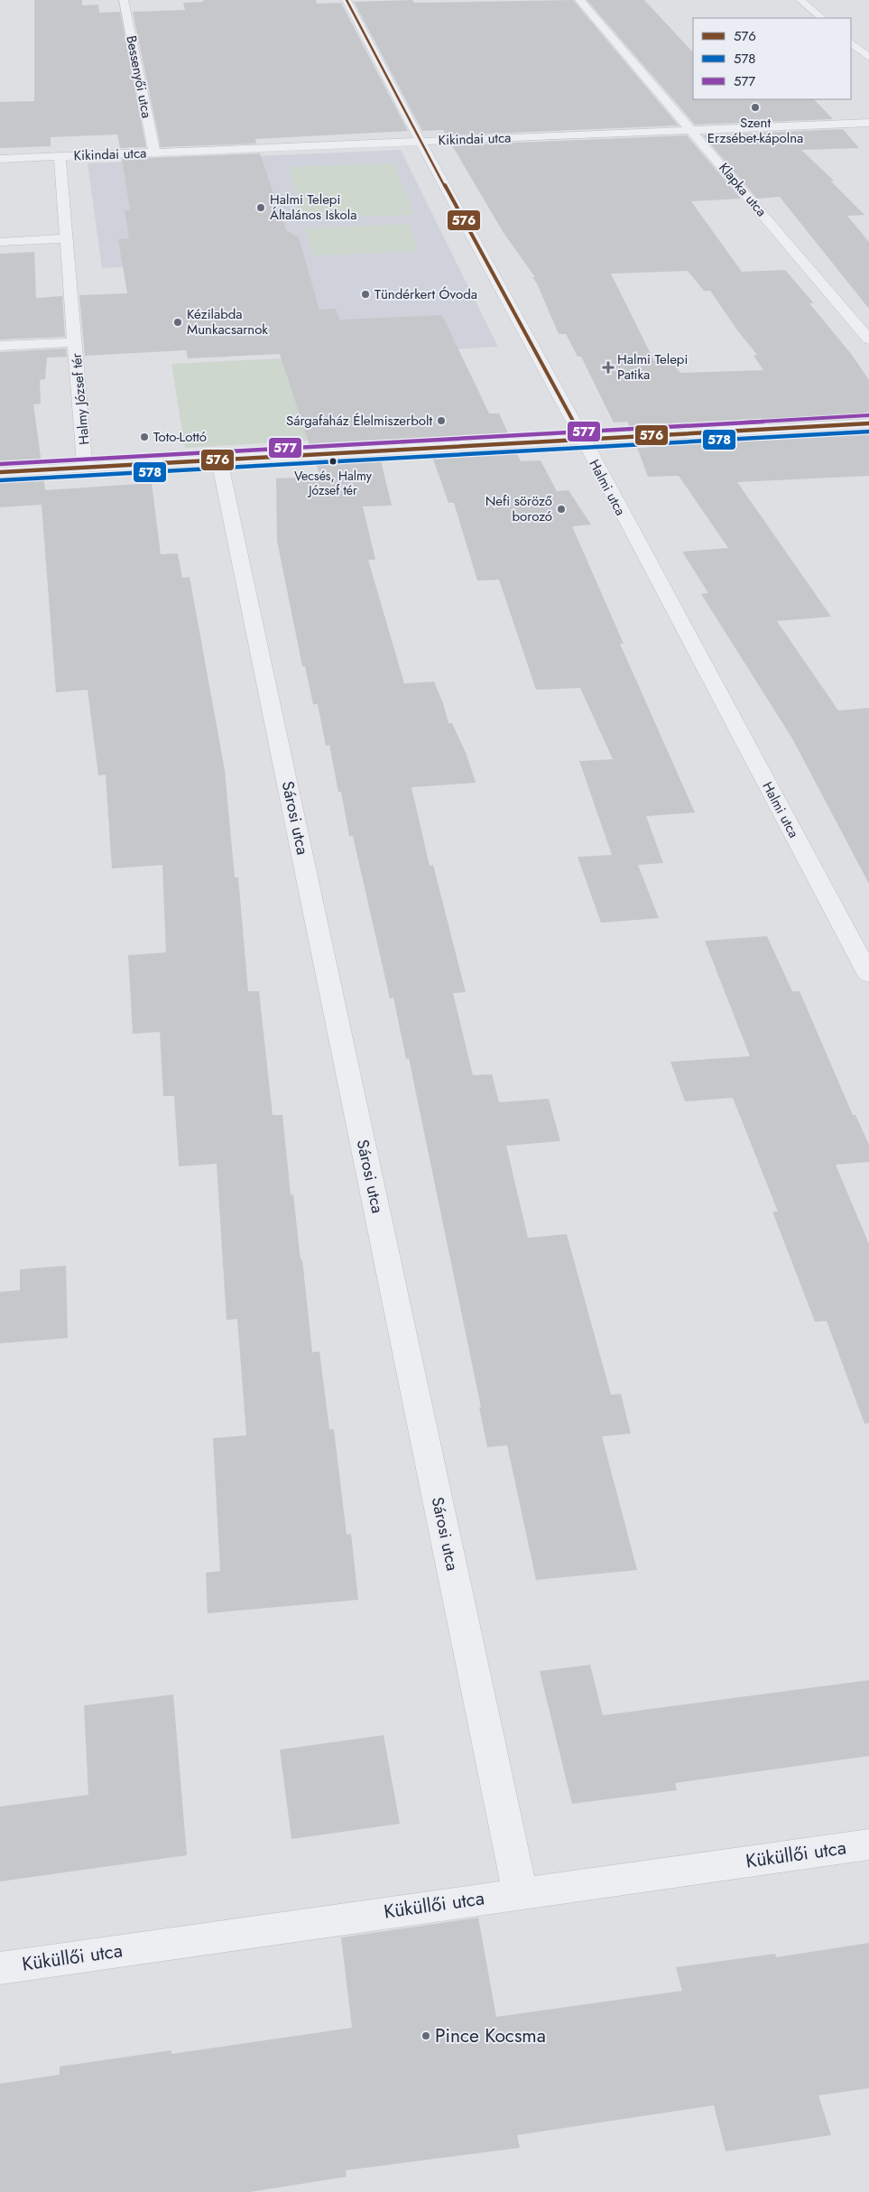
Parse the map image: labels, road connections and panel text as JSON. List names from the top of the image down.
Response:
{
  "streets": {
    "street": [
      "Bessenyői utca",
      "Kikindai utca",
      "Klapka utca",
      "Halmy József tér",
      "Halmi utca",
      "Sárosi utca",
      "Küküllői utca"
    ]
  },
  "crossings": [
    ["Bessenyői utca", "Kikindai utca"],
    ["Kikindai utca", "Klapka utca"],
    ["Kikindai utca", "Halmy József tér"],
    ["Kikindai utca", "Halmi utca"],
    ["Halmy József tér", "Halmi utca"],
    ["Halmy József tér", "Sárosi utca"],
    ["Sárosi utca", "Küküllői utca"]
  ],
  "places": {
    "other": [
      "Szent Erzsébet-kápolna",
      "Halmi Telepi Általános Iskola",
      "Tündérkert Óvoda",
      "Kézilabda Munkacsarnok",
      "Sárgafaház Élelmiszerbolt",
      "Toto-Lottó",
      "Vecsés, Halmy József tér",
      "Nefi söröző borozó",
      "Pince Kocsma"
    ],
    "health": ["Halmi Telepi Patika"]
  },
  "lines": ["transit line 576", "transit line 577", "transit line 578"],
  "legend": ["576", "578", "577"]
}
